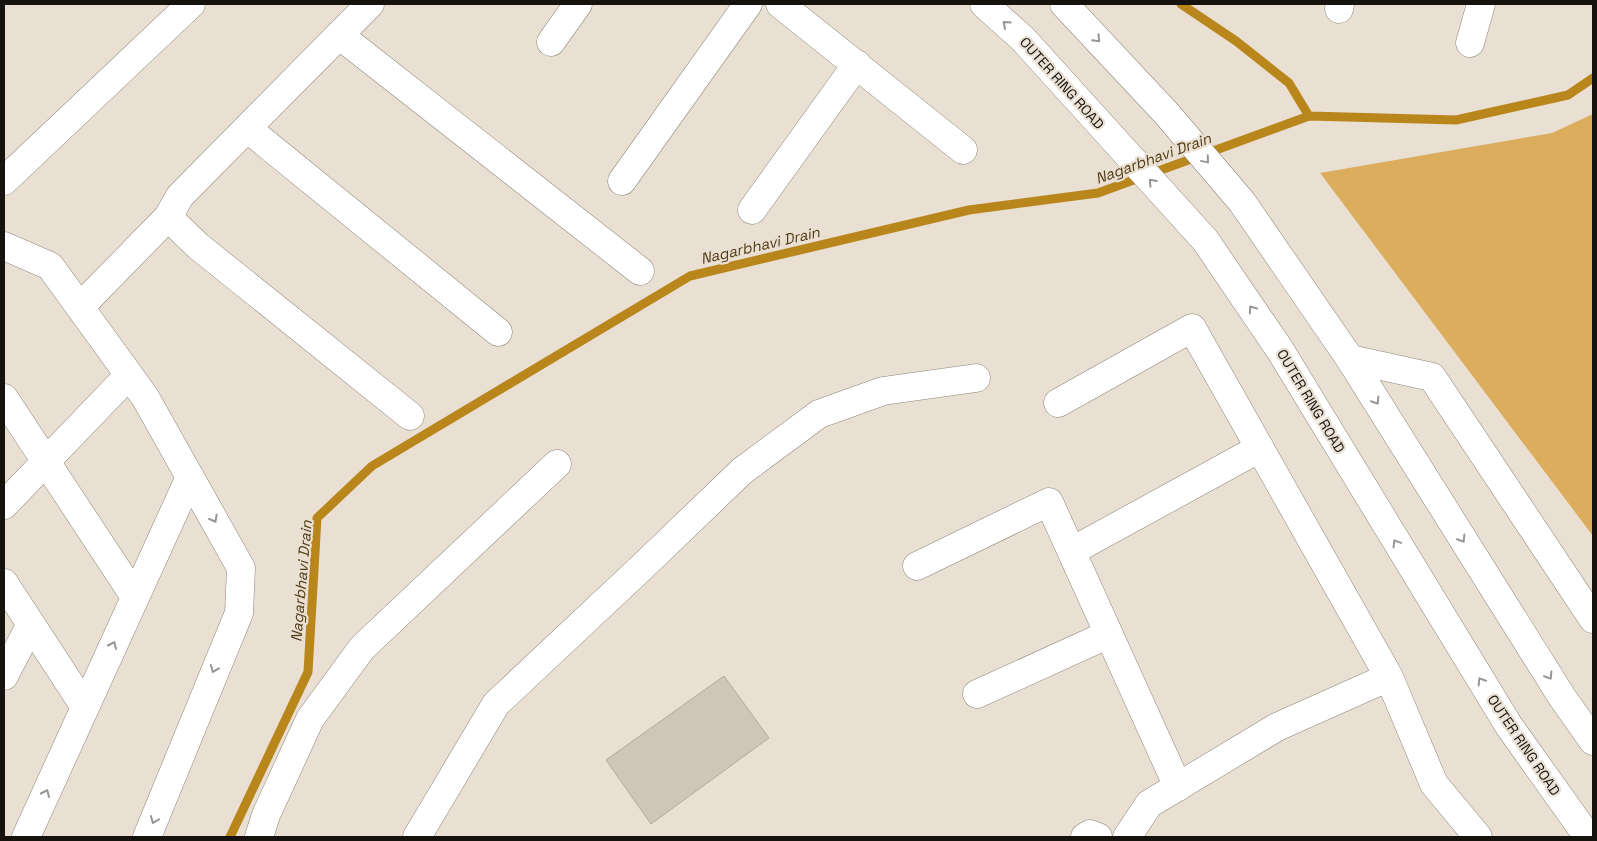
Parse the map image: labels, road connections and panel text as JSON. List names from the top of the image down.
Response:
{
  "streets": {
    "main road": ["OUTER RING ROAD"]
  },
  "water": ["Nagarbhavi Drain"]
}
